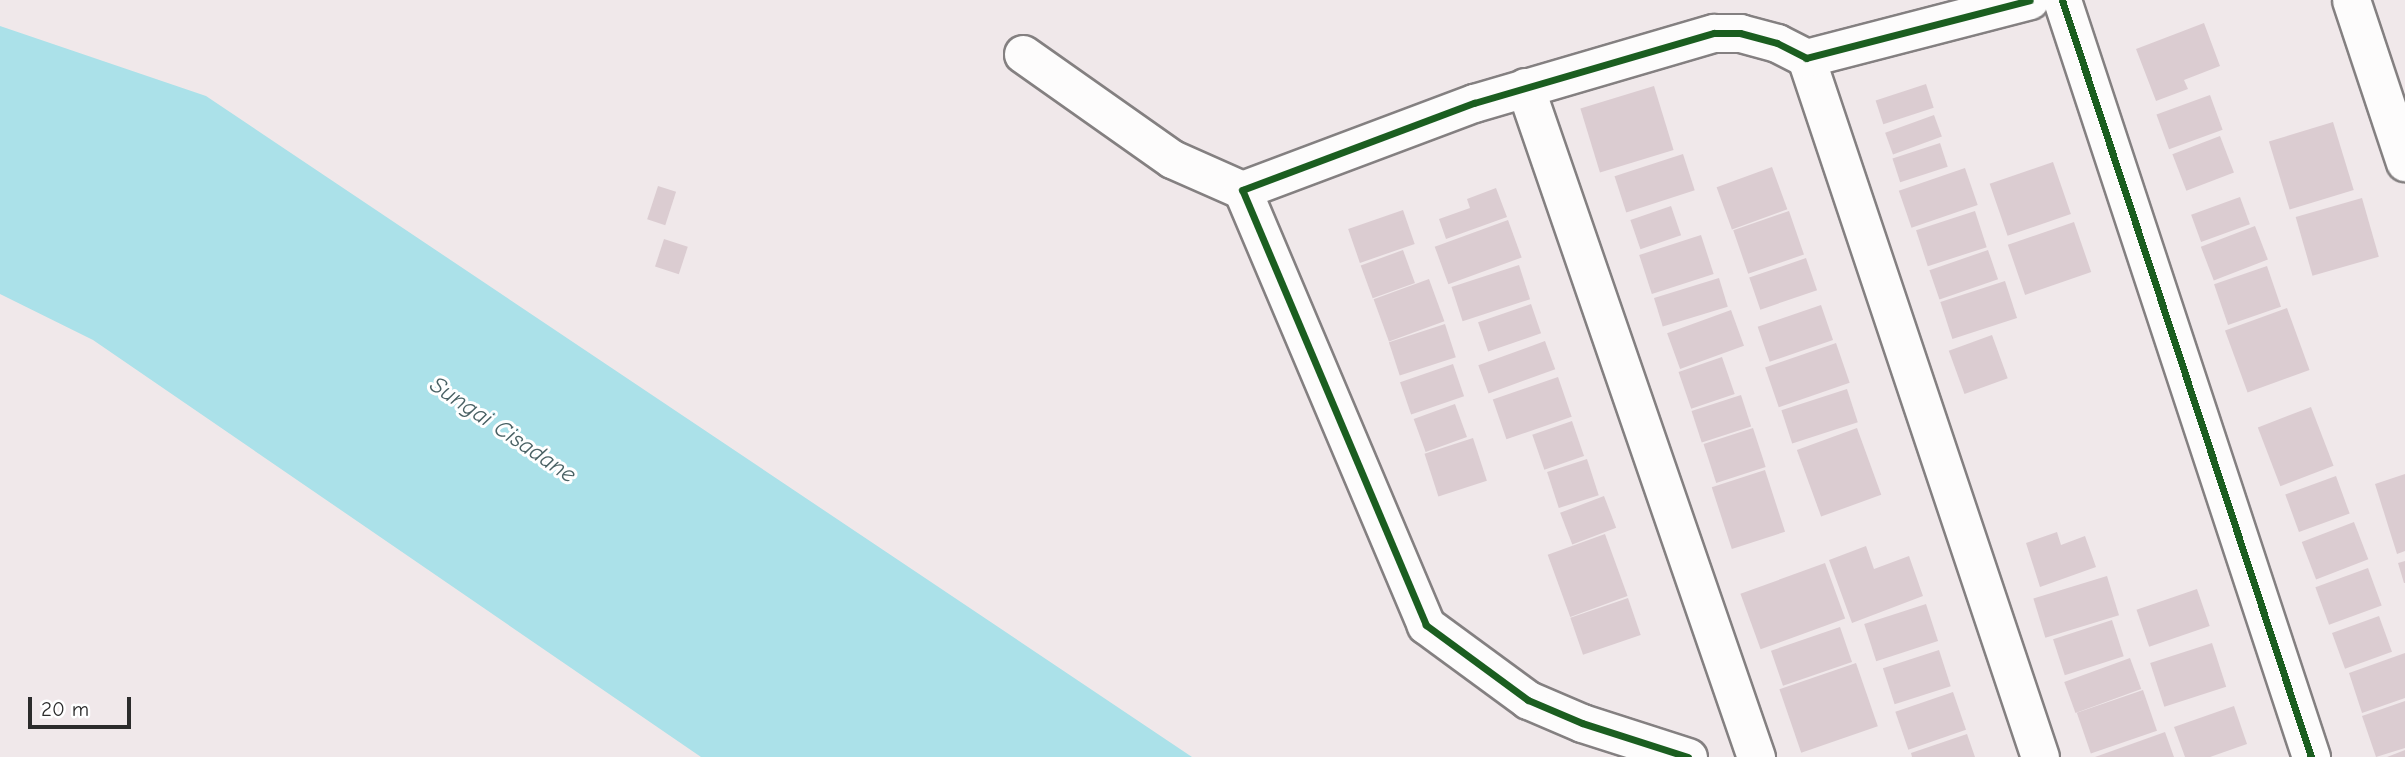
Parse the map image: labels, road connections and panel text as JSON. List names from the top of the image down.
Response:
{
  "water": ["Sungai Cisadane"],
  "scale_bar": "20 m"
}
